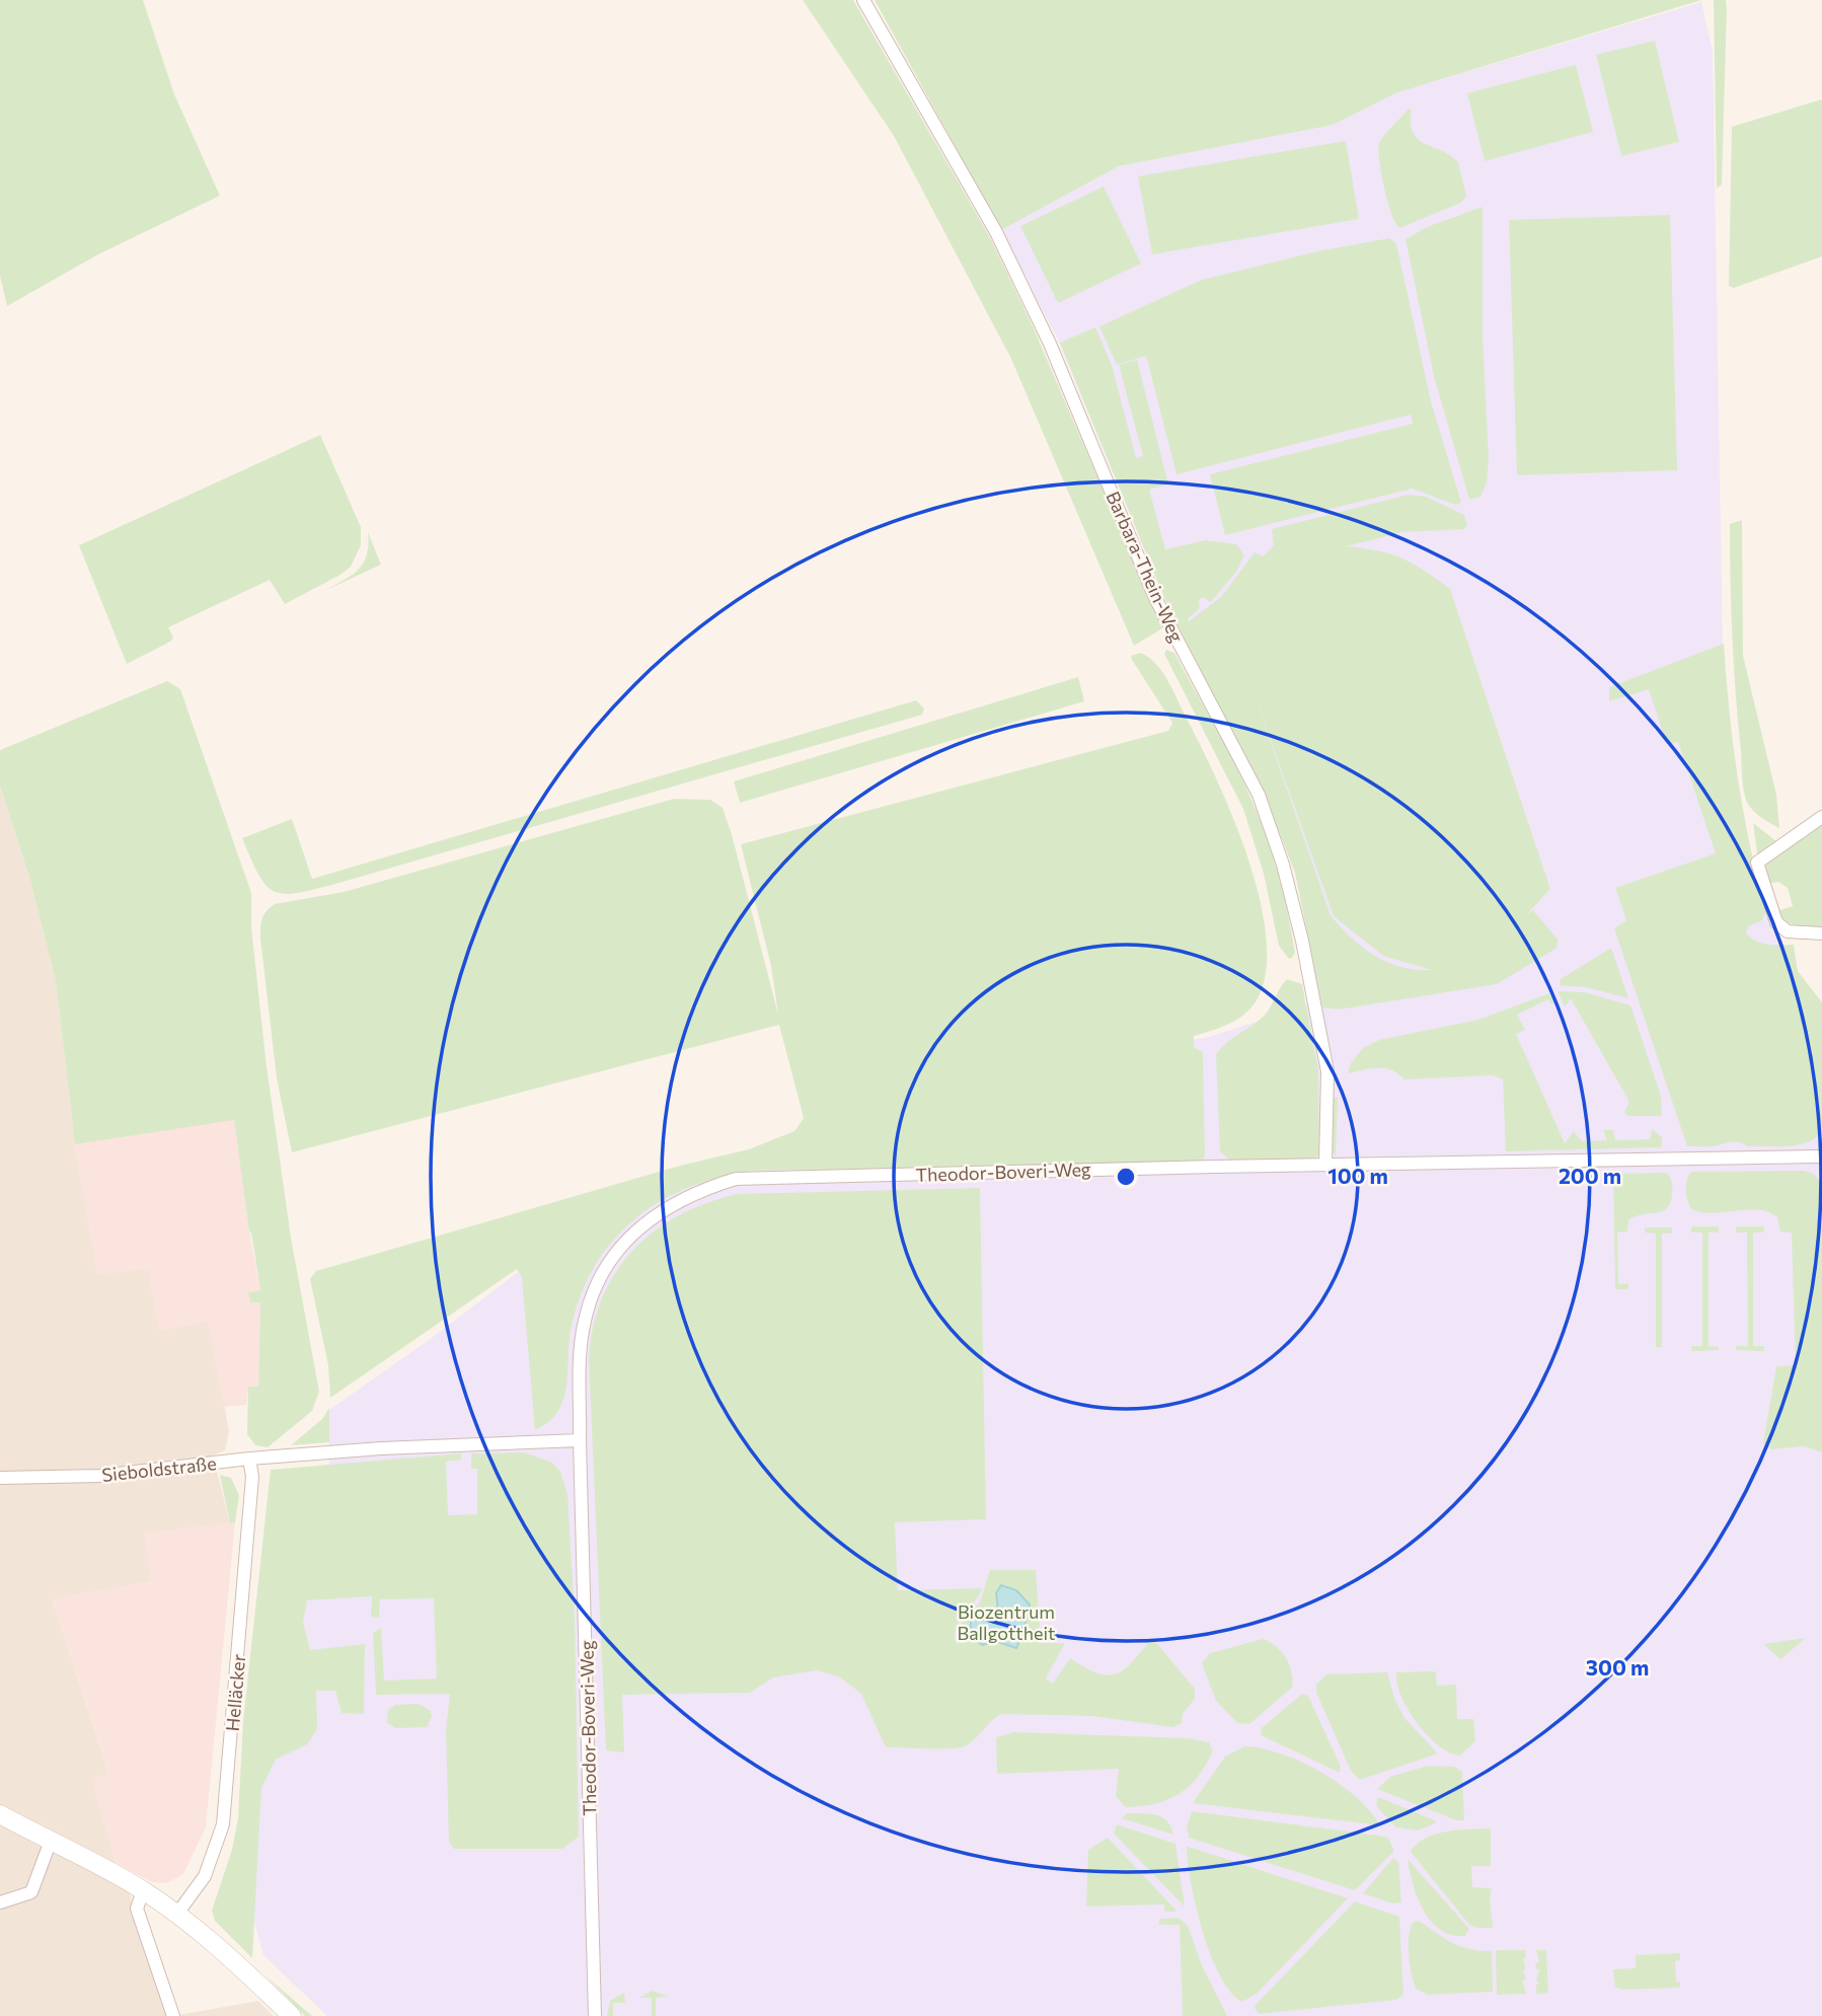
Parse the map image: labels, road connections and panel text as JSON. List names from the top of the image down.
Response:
{
  "streets": {
    "street": [
      "Barbara-Thein-Weg",
      "Theodor-Boveri-Weg",
      "Sieboldstraße",
      "Helläcker"
    ]
  },
  "crossings": [
    ["Barbara-Thein-Weg", "Theodor-Boveri-Weg"],
    ["Theodor-Boveri-Weg", "Sieboldstraße"],
    ["Sieboldstraße", "Helläcker"]
  ],
  "parks": ["Biozentrum Ballgottheit"],
  "rings": ["100 m", "200 m", "300 m"]
}
